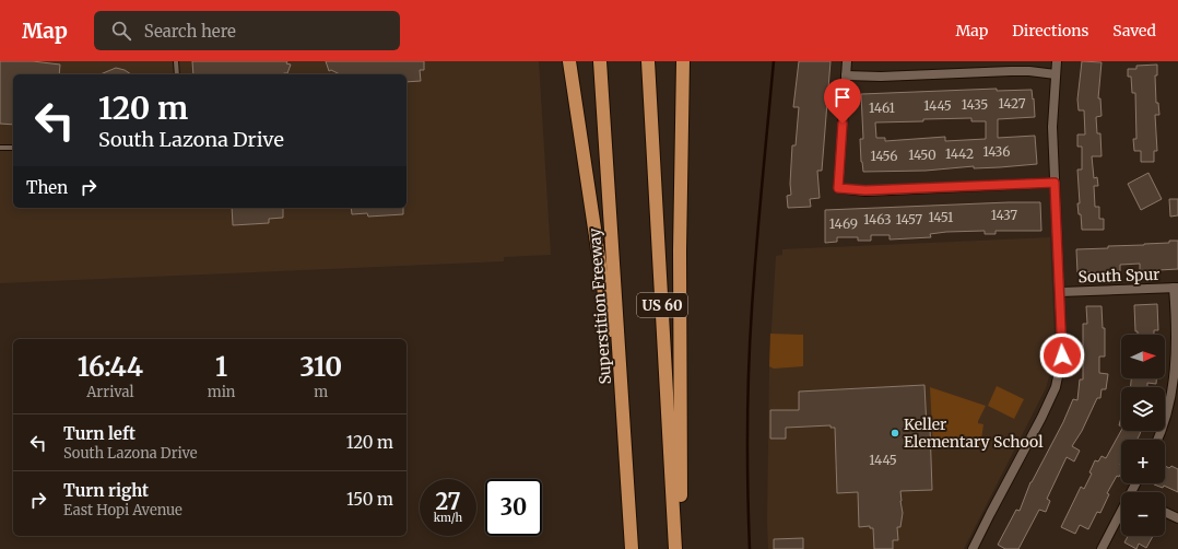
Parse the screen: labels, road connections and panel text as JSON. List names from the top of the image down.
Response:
{
  "streets": {
    "highway": ["US 60", "Superstition Freeway"],
    "street": ["South Spur"]
  },
  "places": ["Keller Elementary School"],
  "house_numbers": [
    "1427",
    "1435",
    "1445",
    "1461",
    "1436",
    "1442",
    "1450",
    "1456",
    "1437",
    "1451",
    "1463",
    "1457",
    "1469",
    "1445"
  ],
  "north": "right",
  "page": {
    "header": "Map",
    "search": "Search here",
    "nav": ["Map", "Directions", "Saved"],
    "turn": ["120 m", "South Lazona Drive"],
    "then": "Then",
    "map_buttons": ["+", "−"],
    "eta": [
      "16:44",
      "Arrival",
      "1",
      "min",
      "310",
      "m"
    ],
    "list": [
      {
        "name": "Turn left",
        "note": "South Lazona Drive",
        "value": "120 m"
      },
      {
        "name": "Turn right",
        "note": "East Hopi Avenue",
        "value": "150 m"
      }
    ],
    "speed": "27 km/h",
    "limit": "30"
  }
}
